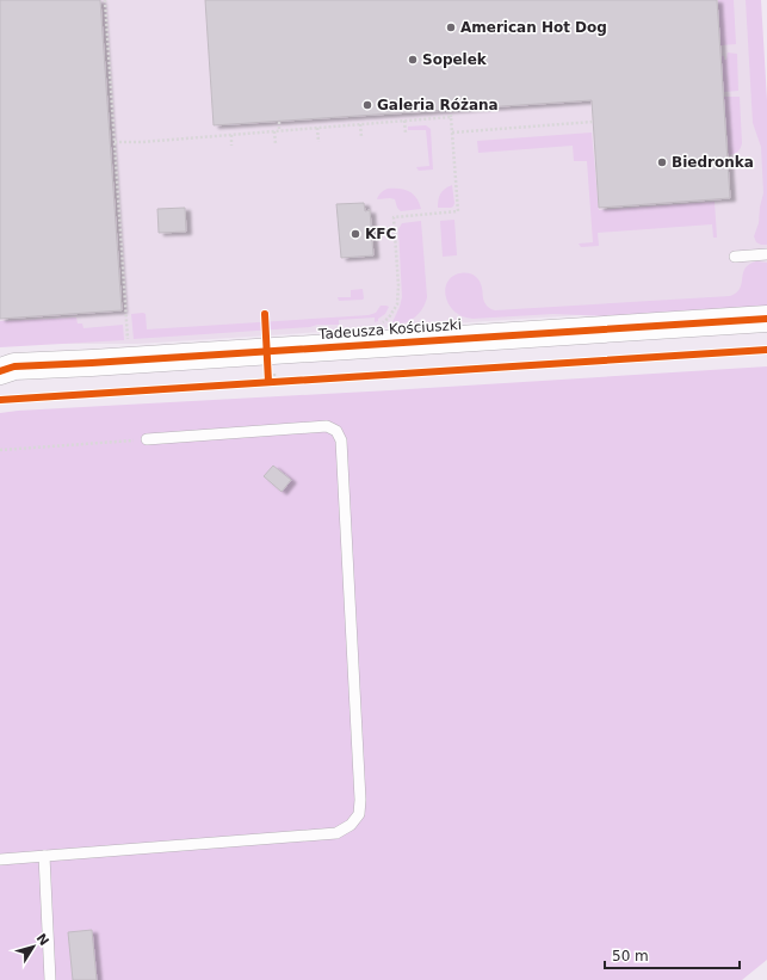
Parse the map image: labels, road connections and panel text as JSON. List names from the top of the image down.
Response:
{
  "streets": {
    "street": ["Tadeusza Kościuszki"]
  },
  "places": [
    "American Hot Dog",
    "Sopelek",
    "Galeria Różana",
    "Biedronka",
    "KFC"
  ],
  "scale_bar": "50 m",
  "north": "top right"
}
